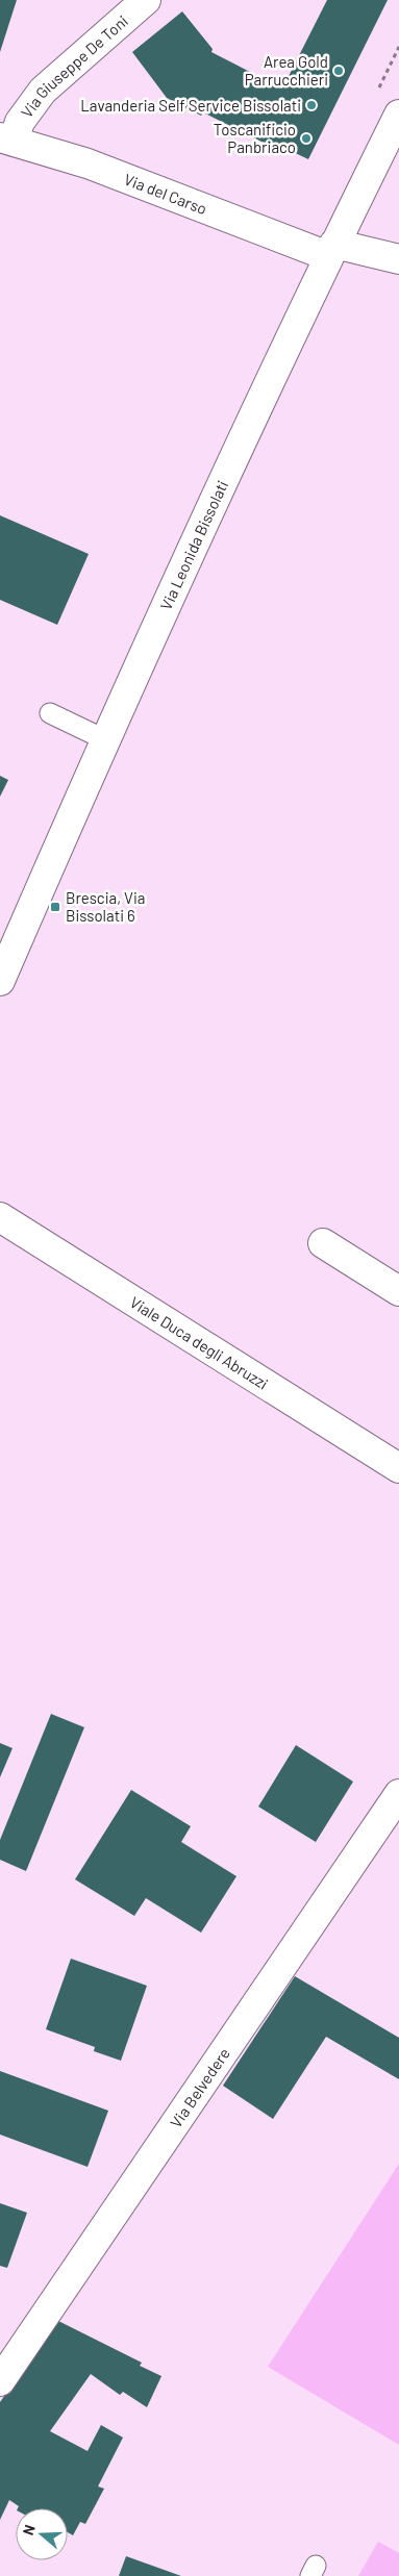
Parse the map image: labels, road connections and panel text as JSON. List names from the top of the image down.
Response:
{
  "streets": {
    "street": [
      "Via Giuseppe De Toni",
      "Via del Carso",
      "Via Leonida Bissolati",
      "Viale Duca degli Abruzzi",
      "Via Belvedere"
    ]
  },
  "crossings": [
    ["Via Giuseppe De Toni", "Via del Carso"],
    ["Via del Carso", "Via Leonida Bissolati"]
  ],
  "places": {
    "other": ["Area Gold Parrucchieri", "Lavanderia Self Service Bissolati", "Toscanificio Panbriaco"],
    "transit": ["Brescia, Via Bissolati 6"]
  },
  "north": "left"
}
